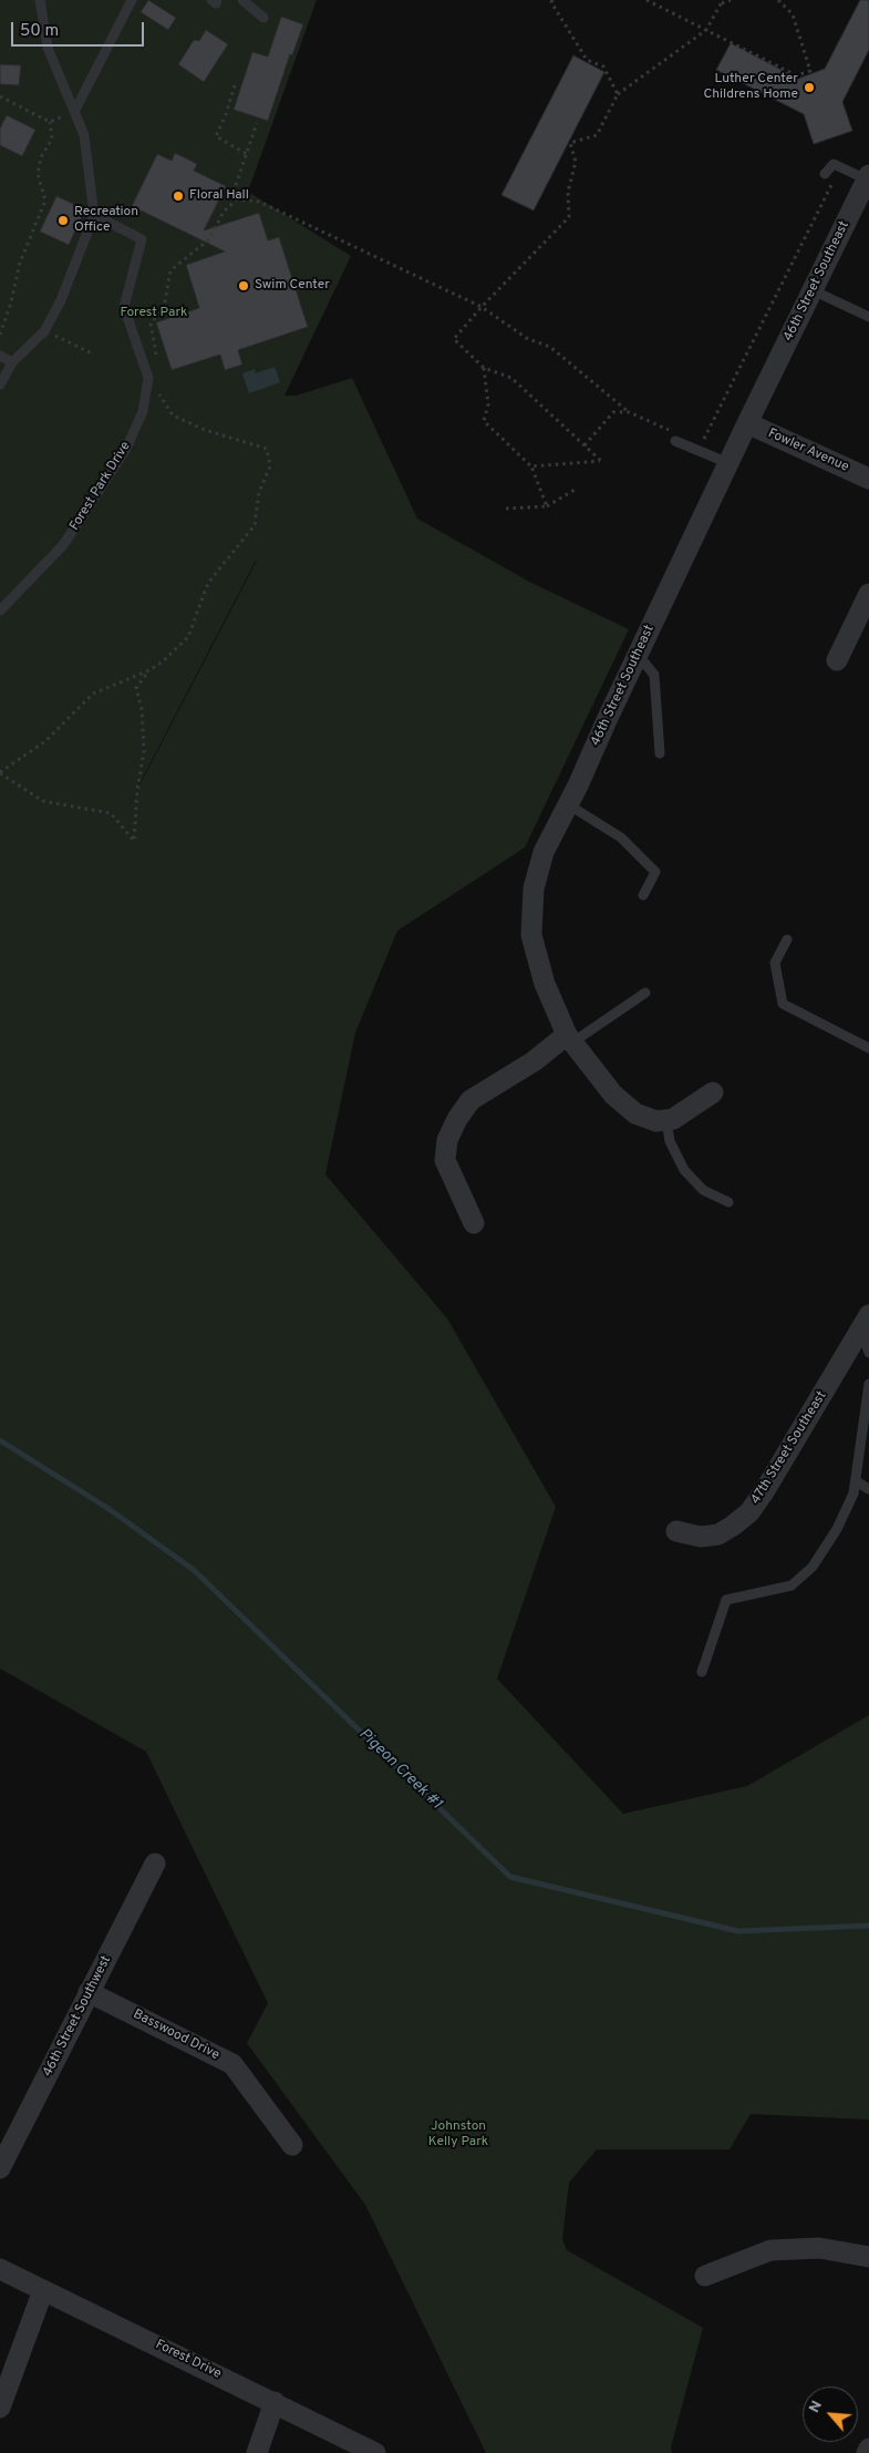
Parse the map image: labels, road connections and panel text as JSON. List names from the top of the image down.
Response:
{
  "streets": {
    "street": [
      "46th Street Southeast",
      "Fowler Avenue",
      "47th Street Southeast",
      "46th Street Southwest",
      "Basswood Drive",
      "Forest Drive"
    ],
    "lane": ["Forest Park Drive"]
  },
  "crossings": [
    ["46th Street Southeast", "Fowler Avenue"],
    ["46th Street Southwest", "Basswood Drive"]
  ],
  "water": ["Pigeon Creek #1"],
  "parks": ["Forest Park", "Johnston Kelly Park"],
  "places": [
    "Luther Center Childrens Home",
    "Floral Hall",
    "Recreation Office",
    "Swim Center"
  ],
  "scale_bar": "50 m",
  "north": "top left"
}
